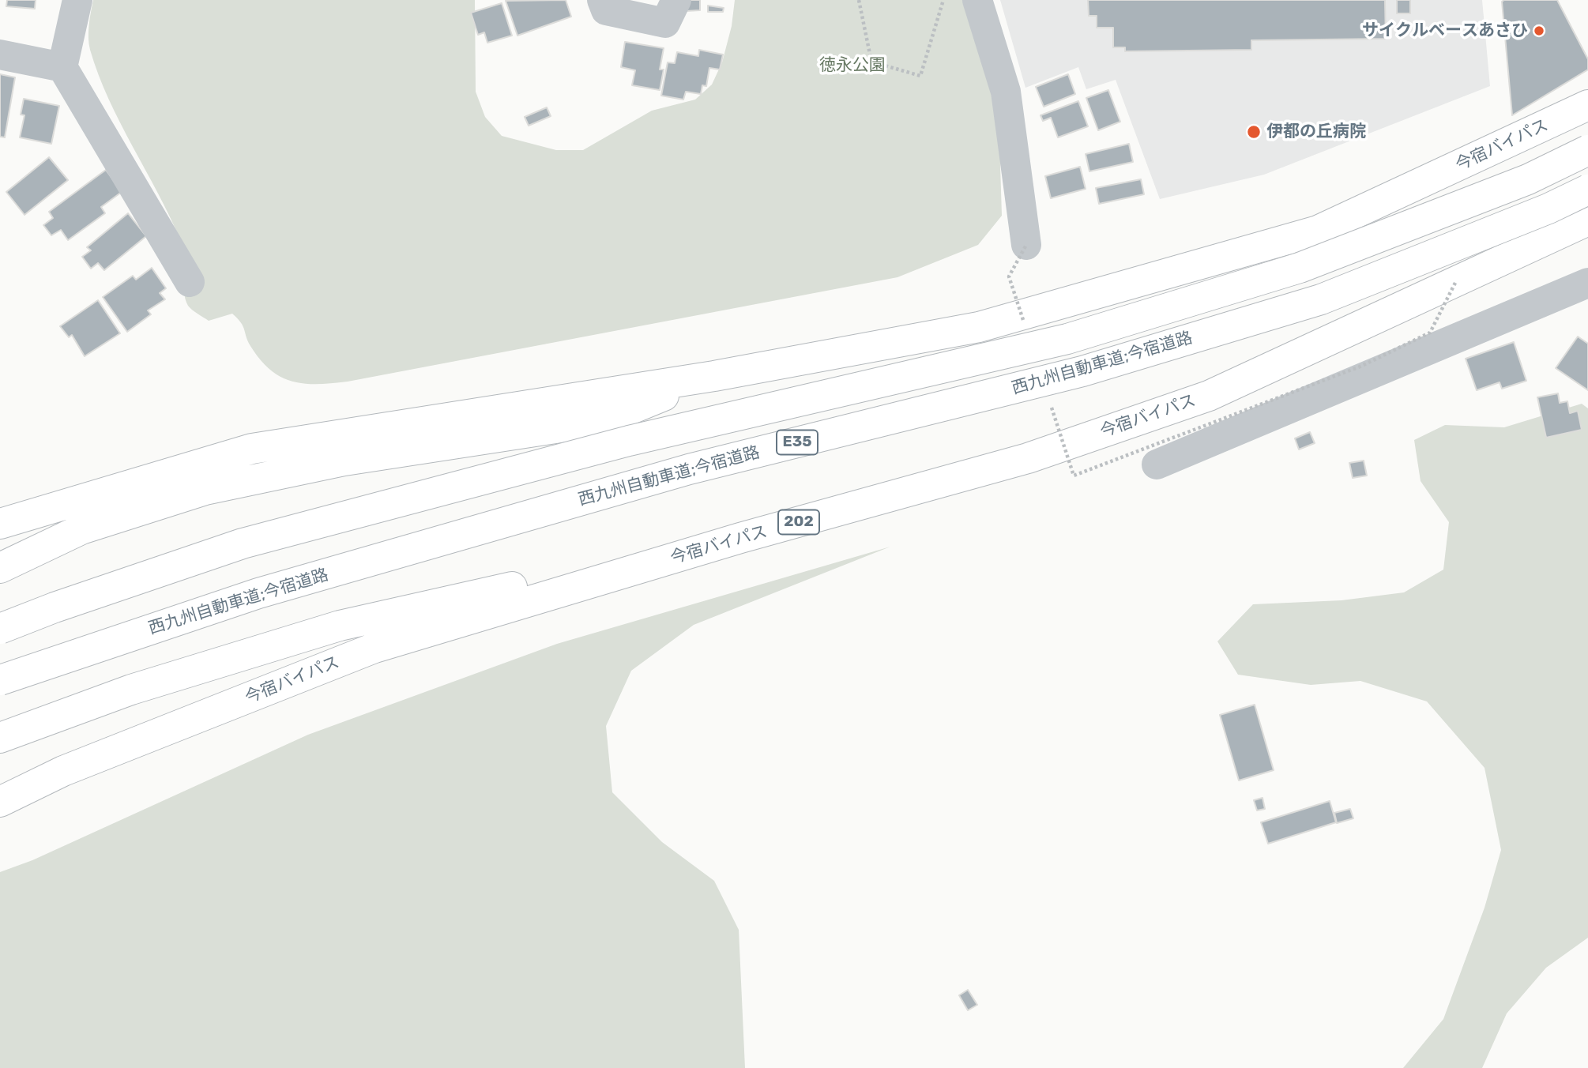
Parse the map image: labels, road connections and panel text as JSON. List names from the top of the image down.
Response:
{
  "streets": {
    "highway": [
      "今宿バイパス",
      "西九州自動車道;今宿道路",
      "E35",
      "202"
    ]
  },
  "parks": ["徳永公園"],
  "places": ["サイクルベースあさひ", "伊都の丘病院"]
}
